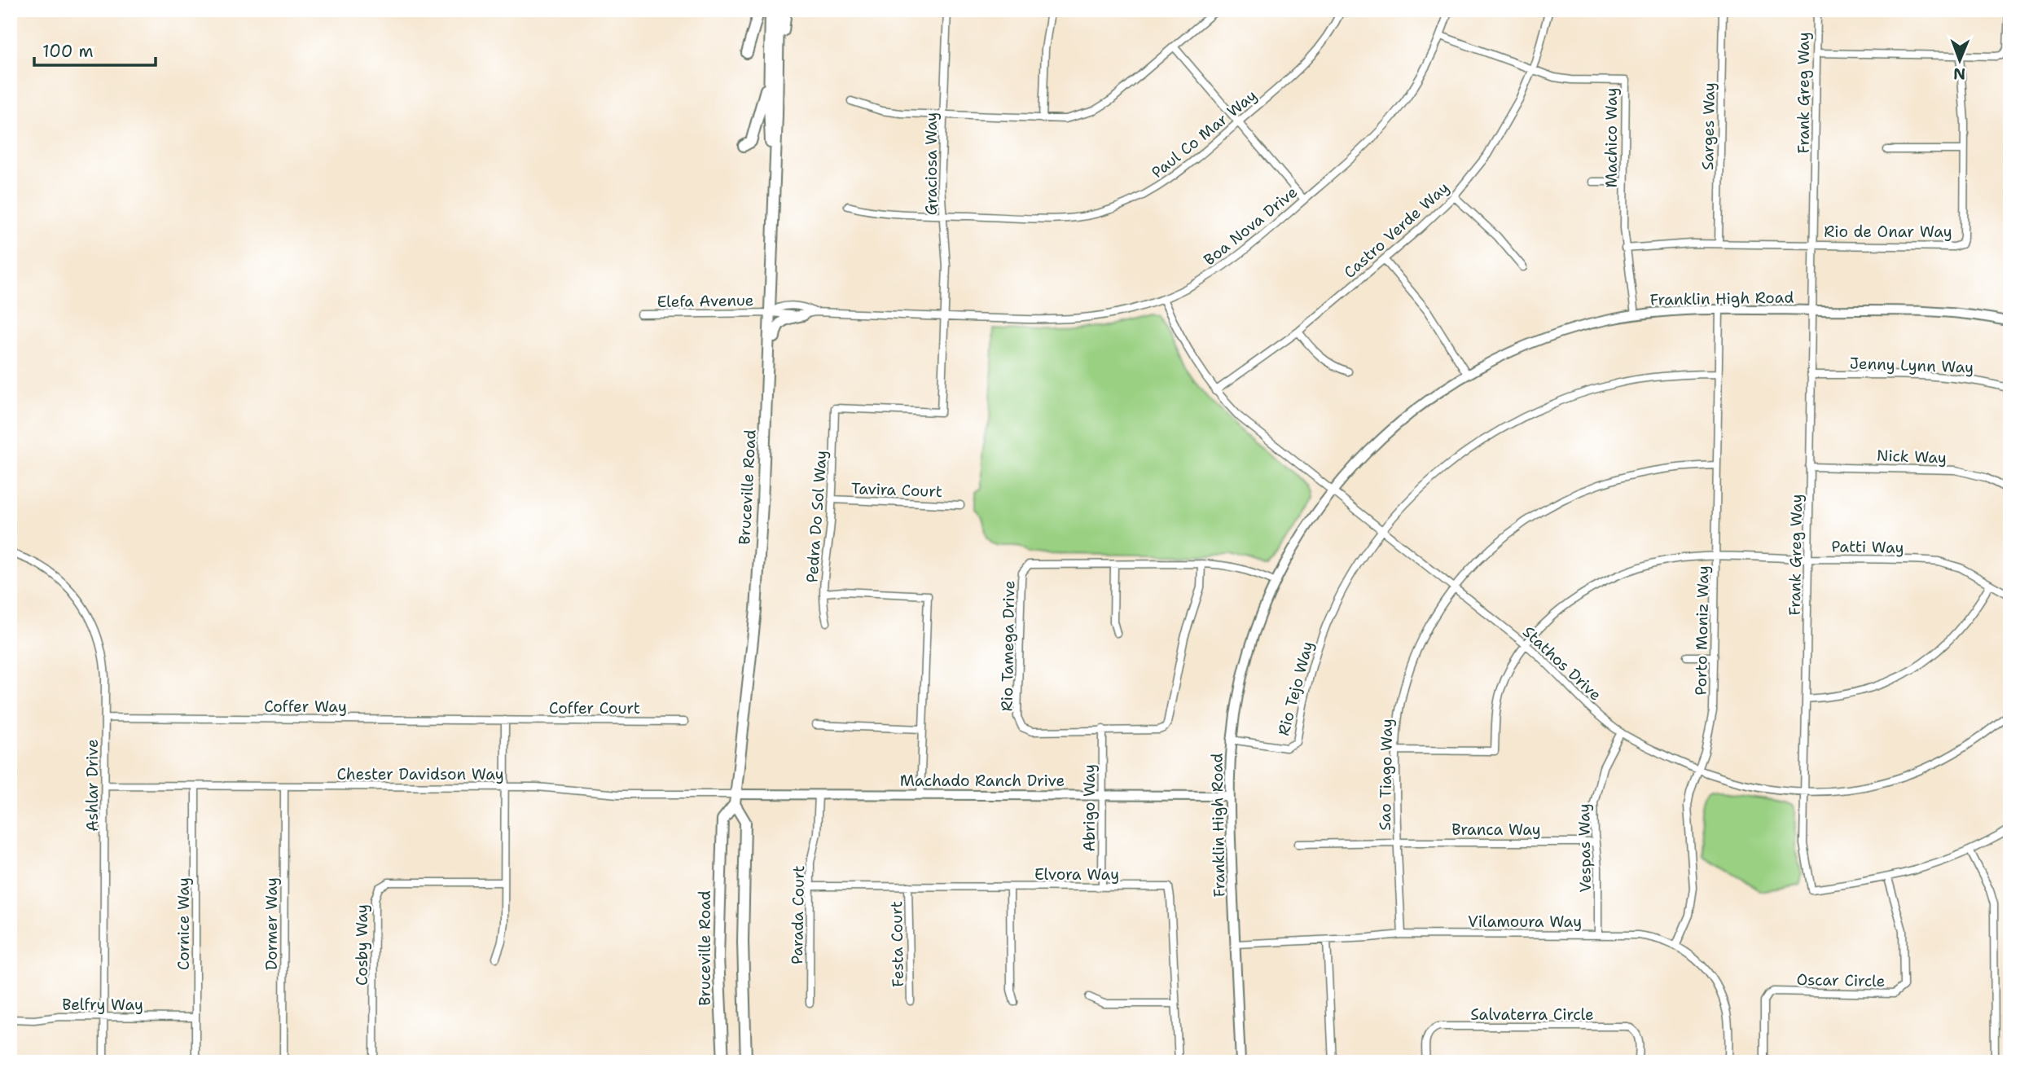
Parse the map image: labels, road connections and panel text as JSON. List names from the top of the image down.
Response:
{
  "streets": {
    "main road": ["Bruceville Road"],
    "street": [
      "Frank Greg Way",
      "Sarges Way",
      "Paul Co Mar Way",
      "Machico Way",
      "Graciosa Way",
      "Boa Nova Drive",
      "Castro Verde Way",
      "Rio de Onar Way",
      "Franklin High Road",
      "Elefa Avenue",
      "Jenny Lynn Way",
      "Nick Way",
      "Tavira Court",
      "Pedra Do Sol Way",
      "Patti Way",
      "Porto Moniz Way",
      "Rio Tamega Drive",
      "Stathos Drive",
      "Rio Tejo Way",
      "Coffer Way",
      "Coffer Court",
      "Chester Davidson Way",
      "Sao Tiago Way",
      "Machado Ranch Drive",
      "Ashlar Drive",
      "Abrigo Way",
      "Branca Way",
      "Vespas Way",
      "Elvora Way",
      "Parada Court",
      "Vilamoura Way",
      "Cornice Way",
      "Dormer Way",
      "Festa Court",
      "Cosby Way",
      "Oscar Circle",
      "Belfry Way",
      "Salvaterra Circle"
    ]
  },
  "crossings": [
    ["Frank Greg Way", "Rio de Onar Way"],
    ["Frank Greg Way", "Franklin High Road"],
    ["Frank Greg Way", "Jenny Lynn Way"],
    ["Frank Greg Way", "Nick Way"],
    ["Frank Greg Way", "Patti Way"],
    ["Frank Greg Way", "Stathos Drive"],
    ["Frank Greg Way", "Oscar Circle"],
    ["Sarges Way", "Rio de Onar Way"],
    ["Paul Co Mar Way", "Graciosa Way"],
    ["Machico Way", "Boa Nova Drive"],
    ["Machico Way", "Castro Verde Way"],
    ["Machico Way", "Rio de Onar Way"],
    ["Machico Way", "Franklin High Road"],
    ["Graciosa Way", "Boa Nova Drive"],
    ["Graciosa Way", "Elefa Avenue"],
    ["Graciosa Way", "Pedra Do Sol Way"],
    ["Boa Nova Drive", "Elefa Avenue"],
    ["Boa Nova Drive", "Pedra Do Sol Way"],
    ["Boa Nova Drive", "Stathos Drive"],
    ["Castro Verde Way", "Stathos Drive"],
    ["Franklin High Road", "Porto Moniz Way"],
    ["Franklin High Road", "Rio Tamega Drive"],
    ["Franklin High Road", "Stathos Drive"],
    ["Franklin High Road", "Rio Tejo Way"],
    ["Franklin High Road", "Machado Ranch Drive"],
    ["Franklin High Road", "Vilamoura Way"],
    ["Elefa Avenue", "Bruceville Road"],
    ["Elefa Avenue", "Pedra Do Sol Way"],
    ["Bruceville Road", "Chester Davidson Way"],
    ["Bruceville Road", "Machado Ranch Drive"],
    ["Tavira Court", "Pedra Do Sol Way"],
    ["Pedra Do Sol Way", "Machado Ranch Drive"],
    ["Patti Way", "Porto Moniz Way"],
    ["Patti Way", "Stathos Drive"],
    ["Patti Way", "Sao Tiago Way"],
    ["Porto Moniz Way", "Stathos Drive"],
    ["Porto Moniz Way", "Rio Tejo Way"],
    ["Porto Moniz Way", "Sao Tiago Way"],
    ["Porto Moniz Way", "Vilamoura Way"],
    ["Rio Tamega Drive", "Abrigo Way"],
    ["Stathos Drive", "Rio Tejo Way"],
    ["Stathos Drive", "Sao Tiago Way"],
    ["Stathos Drive", "Vespas Way"],
    ["Coffer Way", "Coffer Court"],
    ["Coffer Way", "Ashlar Drive"],
    ["Chester Davidson Way", "Machado Ranch Drive"],
    ["Chester Davidson Way", "Ashlar Drive"],
    ["Chester Davidson Way", "Cornice Way"],
    ["Chester Davidson Way", "Dormer Way"],
    ["Sao Tiago Way", "Branca Way"],
    ["Sao Tiago Way", "Vilamoura Way"],
    ["Machado Ranch Drive", "Abrigo Way"],
    ["Machado Ranch Drive", "Parada Court"],
    ["Ashlar Drive", "Belfry Way"],
    ["Abrigo Way", "Elvora Way"],
    ["Branca Way", "Vespas Way"],
    ["Vespas Way", "Vilamoura Way"],
    ["Elvora Way", "Parada Court"],
    ["Elvora Way", "Festa Court"],
    ["Cornice Way", "Belfry Way"]
  ],
  "scale_bar": "100 m",
  "north": "bottom"
}
